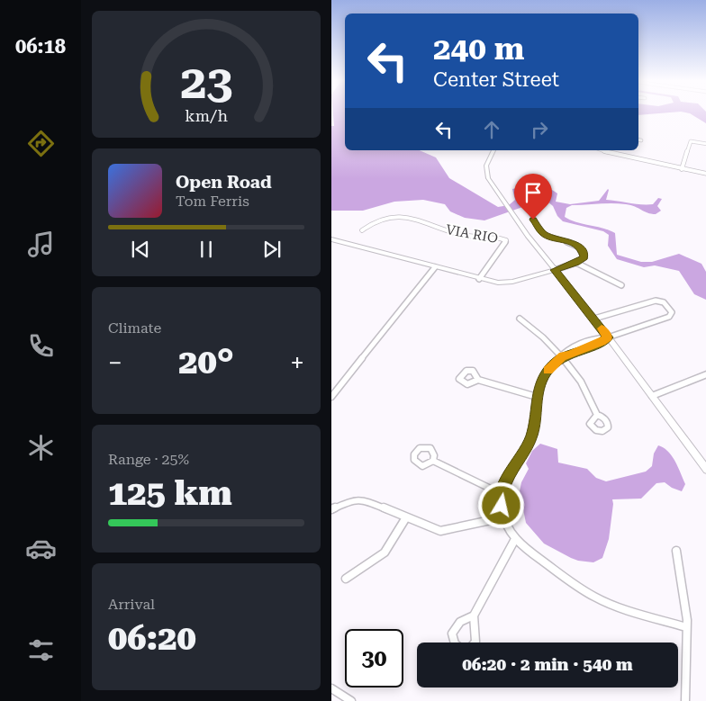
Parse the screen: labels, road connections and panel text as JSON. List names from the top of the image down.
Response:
{
  "streets": {
    "street": ["VIA RIO"]
  },
  "page": {
    "tabs": "06:18",
    "turn": ["240 m", "Center Street"],
    "song": ["Open Road", "Tom Ferris"],
    "tile": [
      "Climate",
      ["Range · 25%", "125 km"],
      ["Arrival", "06:20"]
    ],
    "heat": ["−", "20°", "+"],
    "limit": "30",
    "trip": "06:20 · 2 min · 540 m",
    "gauge": ["23", "km/h"]
  }
}
